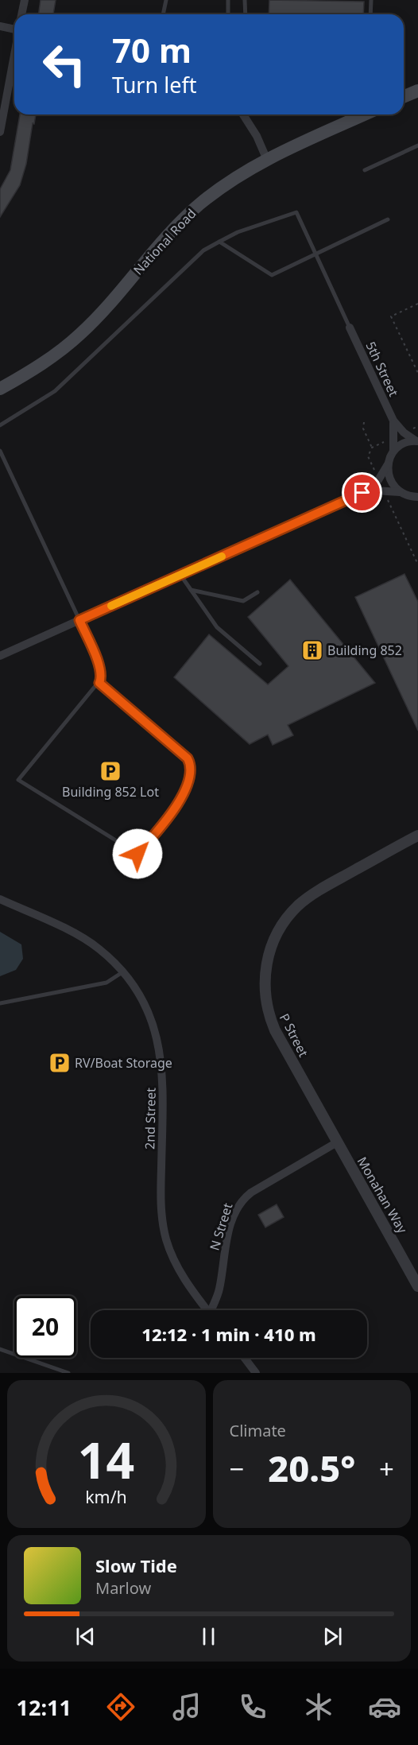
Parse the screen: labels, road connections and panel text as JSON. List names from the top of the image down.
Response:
{
  "streets": {
    "main road": ["National Road"],
    "street": [
      "5th Street",
      "P Street",
      "2nd Street",
      "Monahan Way",
      "N Street"
    ]
  },
  "crossings": [
    ["P Street", "Monahan Way"],
    ["P Street", "N Street"],
    ["Monahan Way", "N Street"]
  ],
  "places": {
    "building": ["Building 852"],
    "parking": ["Building 852 Lot", "RV/Boat Storage"]
  },
  "page": {
    "turn": ["70 m", "Turn left"],
    "limit": "20",
    "trip": "12:12 · 1 min · 410 m",
    "tile": "Climate",
    "heat": ["−", "20.5°", "+"],
    "song": ["Slow Tide", "Marlow"],
    "tabs": "12:11",
    "gauge": ["14", "km/h"]
  }
}
